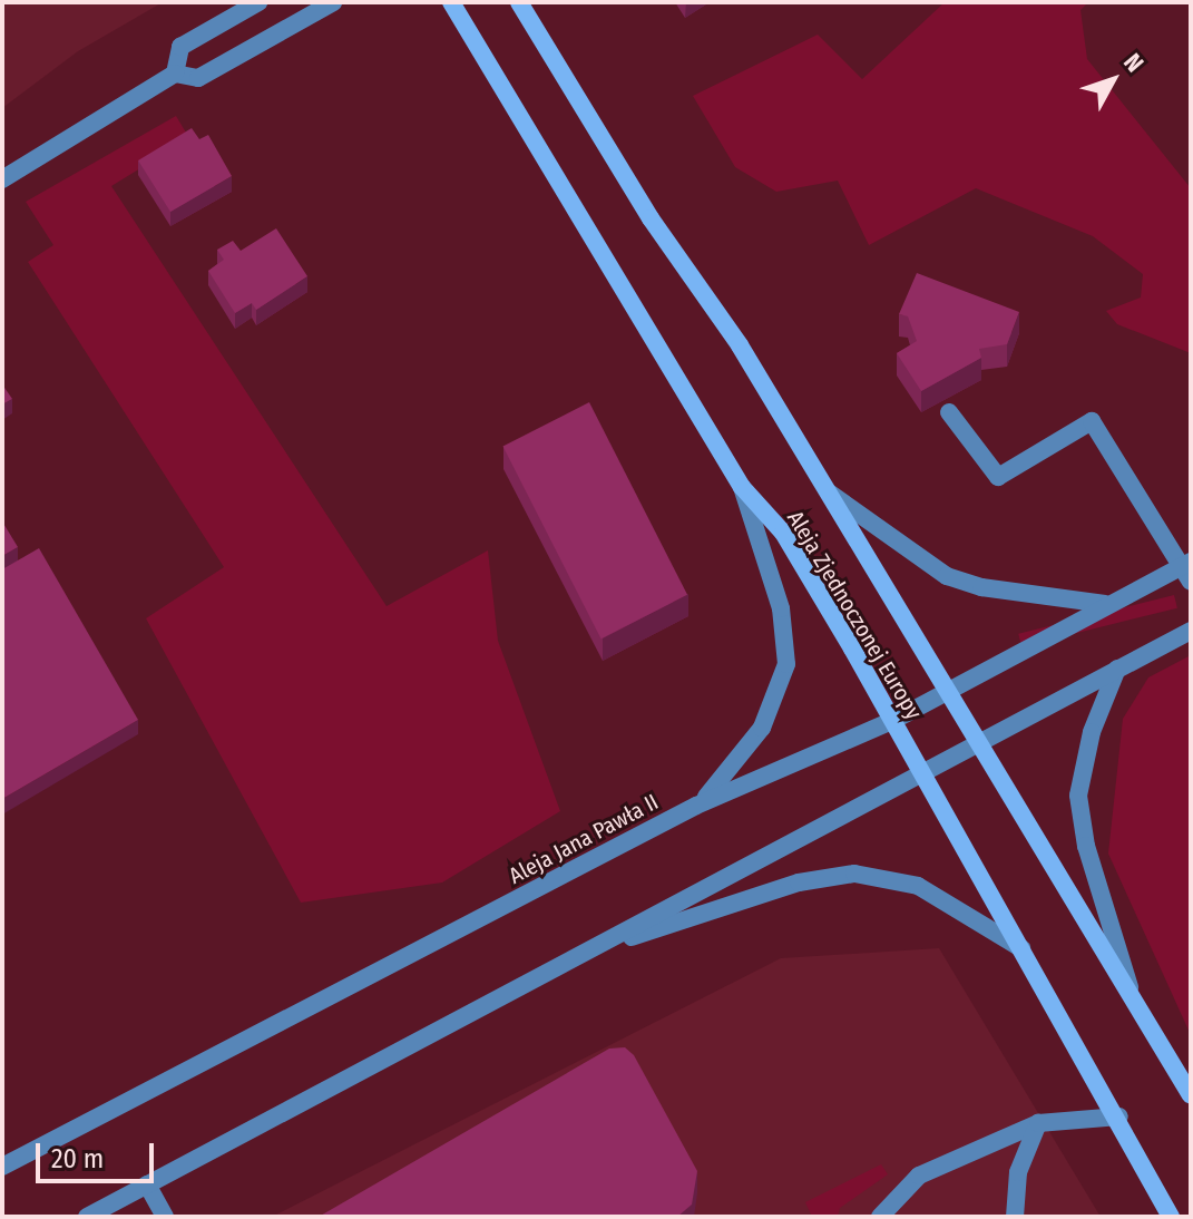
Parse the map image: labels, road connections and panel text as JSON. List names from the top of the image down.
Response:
{
  "streets": {
    "main road": ["Aleja Zjednoczonej Europy"],
    "street": ["Aleja Jana Pawła II"]
  },
  "crossings": [
    ["Aleja Zjednoczonej Europy", "Aleja Jana Pawła II"]
  ],
  "scale_bar": "20 m",
  "north": "top right"
}
